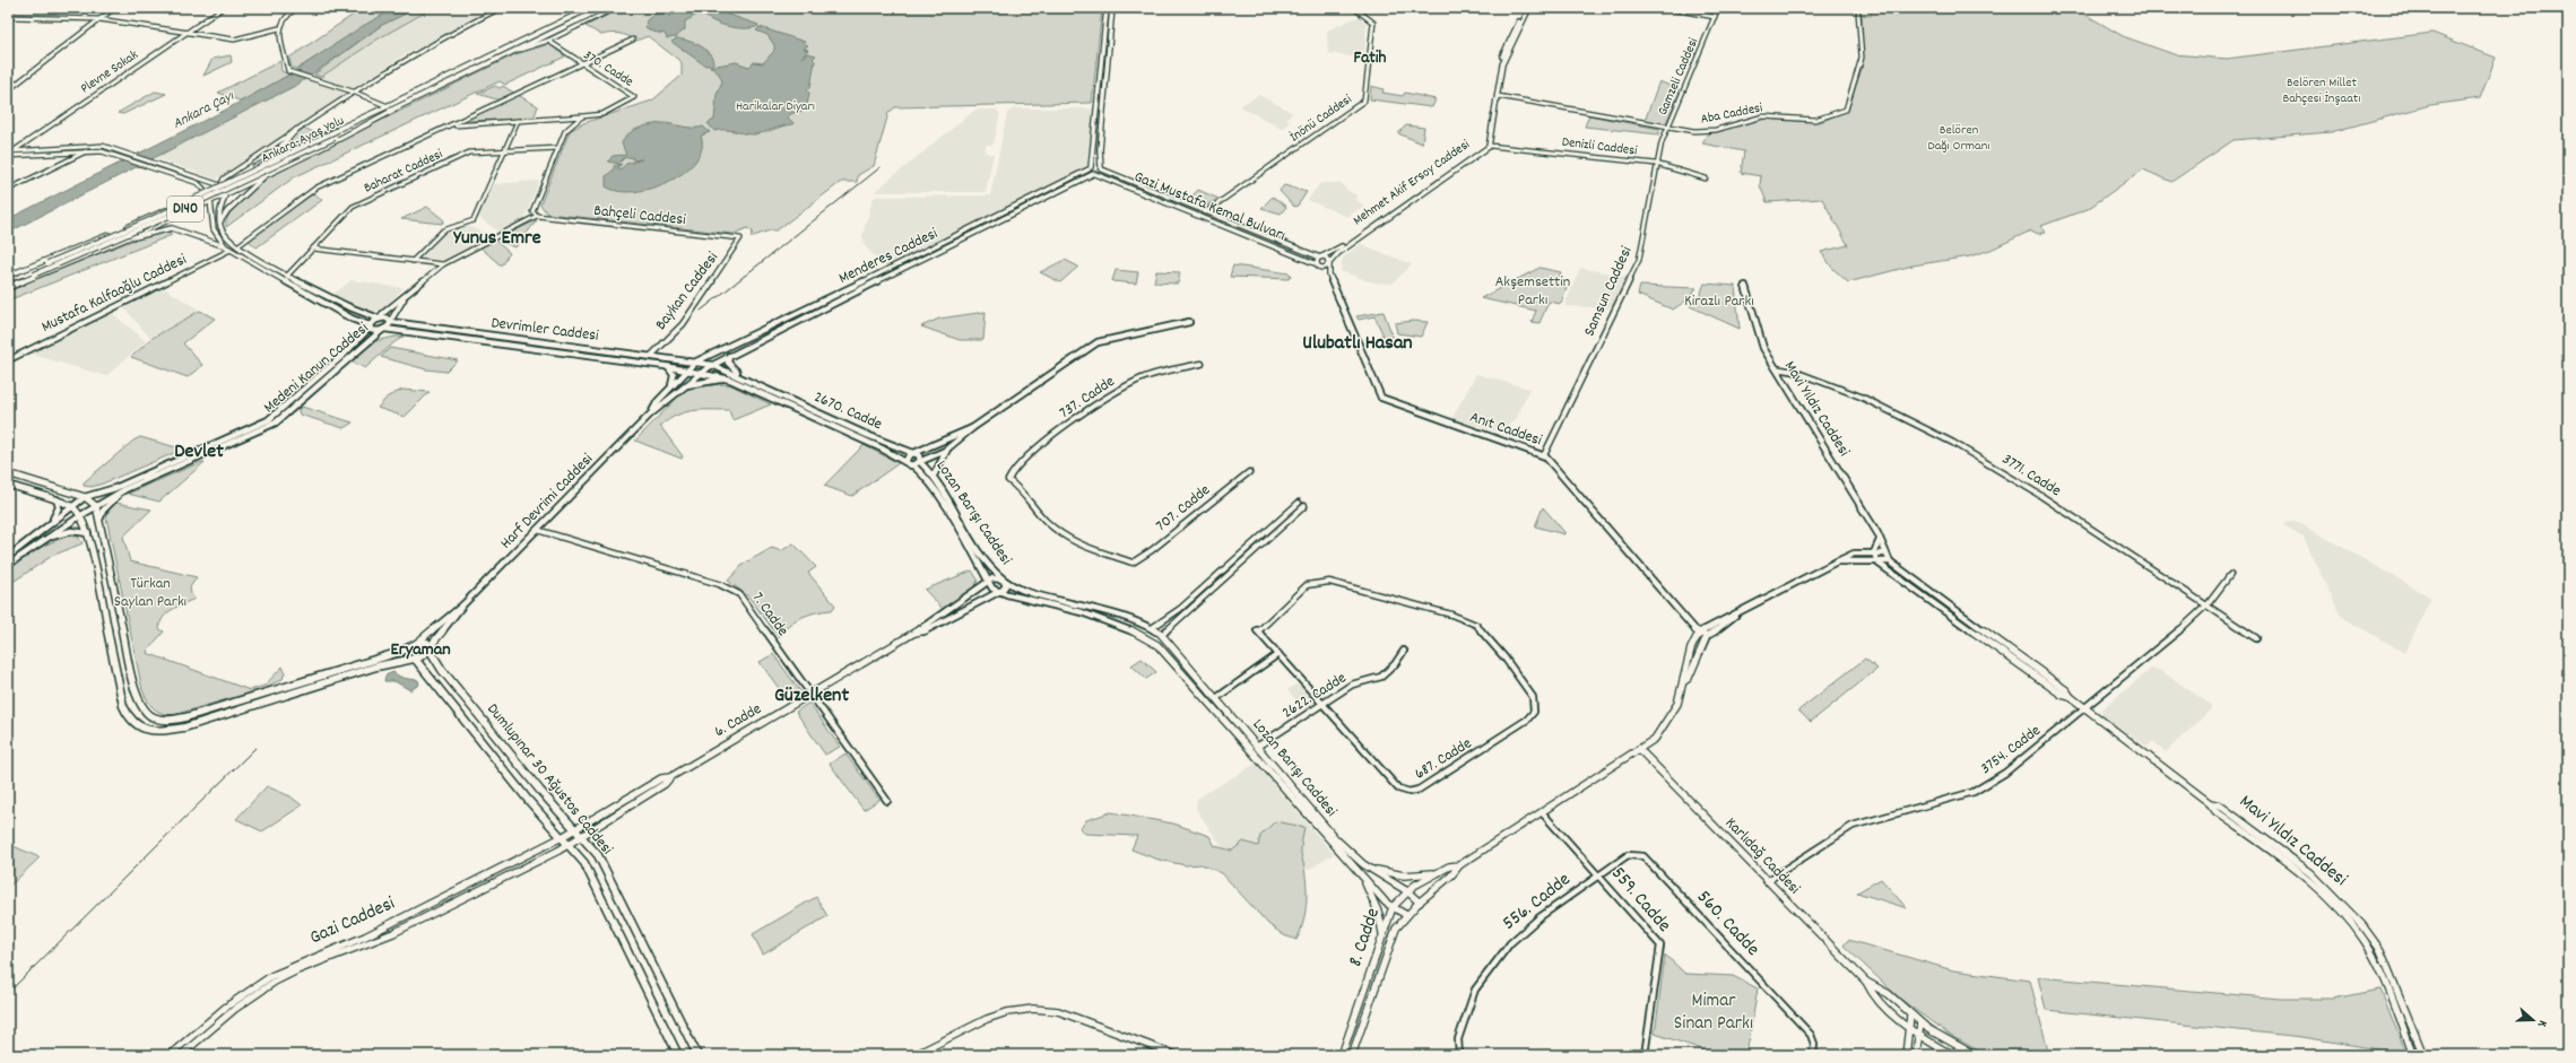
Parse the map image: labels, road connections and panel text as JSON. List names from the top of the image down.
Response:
{
  "streets": {
    "highway": ["Ankara-Ayaş Yolu", "D140"],
    "main road": [
      "Mehmet Akif Ersoy Caddesi",
      "Gazi Mustafa Kemal Bulvarı",
      "Menderes Caddesi",
      "Devrimler Caddesi",
      "Medeni Kanun Caddesi",
      "Mavi Yıldız Caddesi",
      "2670. Cadde",
      "Anıt Caddesi",
      "Harf Devrimi Caddesi",
      "Lozan Barışı Caddesi",
      "6. Cadde",
      "Dumlupınar 30 Ağustos Caddesi",
      "Karlıdağ Caddesi",
      "Gazi Caddesi",
      "8. Cadde"
    ],
    "street": [
      "370. Cadde",
      "Plevne Sokak",
      "Gamzeli Caddesi",
      "Aba Caddesi",
      "İnönü Caddesi",
      "Denizli Caddesi",
      "Baharat Caddesi",
      "Bahçeli Caddesi",
      "Baykan Caddesi",
      "Samsun Caddesi",
      "Mustafa Kalfaoğlu Caddesi",
      "737. Cadde",
      "3771. Cadde",
      "707. Cadde",
      "7. Cadde",
      "2622. Cadde",
      "3754. Cadde",
      "687. Cadde",
      "559. Cadde",
      "556. Cadde",
      "560. Cadde"
    ]
  },
  "crossings": [
    ["Gamzeli Caddesi", "Aba Caddesi"],
    ["Gamzeli Caddesi", "Samsun Caddesi"],
    ["Aba Caddesi", "Mehmet Akif Ersoy Caddesi"],
    ["Aba Caddesi", "Samsun Caddesi"],
    ["İnönü Caddesi", "Gazi Mustafa Kemal Bulvarı"],
    ["Denizli Caddesi", "Mehmet Akif Ersoy Caddesi"],
    ["Denizli Caddesi", "Samsun Caddesi"],
    ["Mehmet Akif Ersoy Caddesi", "Gazi Mustafa Kemal Bulvarı"],
    ["Gazi Mustafa Kemal Bulvarı", "Menderes Caddesi"],
    ["Gazi Mustafa Kemal Bulvarı", "Anıt Caddesi"],
    ["Bahçeli Caddesi", "Baykan Caddesi"],
    ["Menderes Caddesi", "Devrimler Caddesi"],
    ["Menderes Caddesi", "2670. Cadde"],
    ["Menderes Caddesi", "Harf Devrimi Caddesi"],
    ["Baykan Caddesi", "Devrimler Caddesi"],
    ["Samsun Caddesi", "Anıt Caddesi"],
    ["Devrimler Caddesi", "Medeni Kanun Caddesi"],
    ["Devrimler Caddesi", "2670. Cadde"],
    ["Devrimler Caddesi", "Harf Devrimi Caddesi"],
    ["737. Cadde", "707. Cadde"],
    ["Mavi Yıldız Caddesi", "3771. Cadde"],
    ["Mavi Yıldız Caddesi", "3754. Cadde"],
    ["2670. Cadde", "Harf Devrimi Caddesi"],
    ["2670. Cadde", "Lozan Barışı Caddesi"],
    ["3771. Cadde", "3754. Cadde"],
    ["Harf Devrimi Caddesi", "7. Cadde"],
    ["Harf Devrimi Caddesi", "Dumlupınar 30 Ağustos Caddesi"],
    ["Lozan Barışı Caddesi", "2622. Cadde"],
    ["Lozan Barışı Caddesi", "6. Cadde"],
    ["Lozan Barışı Caddesi", "8. Cadde"],
    ["7. Cadde", "6. Cadde"],
    ["2622. Cadde", "687. Cadde"],
    ["6. Cadde", "Dumlupınar 30 Ağustos Caddesi"],
    ["6. Cadde", "Gazi Caddesi"],
    ["3754. Cadde", "Karlıdağ Caddesi"],
    ["Dumlupınar 30 Ağustos Caddesi", "Gazi Caddesi"],
    ["Karlıdağ Caddesi", "8. Cadde"],
    ["559. Cadde", "556. Cadde"],
    ["559. Cadde", "560. Cadde"],
    ["559. Cadde", "8. Cadde"],
    ["556. Cadde", "560. Cadde"]
  ],
  "districts": [
    "Fatih",
    "Yunus Emre",
    "Ulubatlı Hasan",
    "Devlet",
    "Eryaman",
    "Güzelkent"
  ],
  "water": ["Ankara Çayı"],
  "parks": [
    "Belören Millet Bahçesi İnşaatı",
    "Harikalar Diyarı",
    "Belören Dağı Ormanı",
    "Akşemsettin Parkı",
    "Kirazlı Parkı",
    "Türkan Saylan Parkı",
    "Mimar Sinan Parkı"
  ],
  "north": "right"
}
